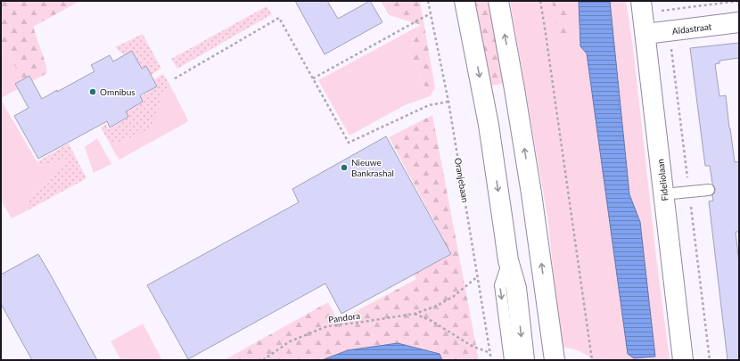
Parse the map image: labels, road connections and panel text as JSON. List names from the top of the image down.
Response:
{
  "streets": {
    "main road": ["Aïdastraat", "Fideliolaan"],
    "path": ["Oranjebaan", "Pandora"]
  },
  "crossings": [
    ["Aïdastraat", "Fideliolaan"],
    ["Oranjebaan", "Pandora"]
  ],
  "places": ["Omnibus", "Nieuwe Bankrashal"]
}
